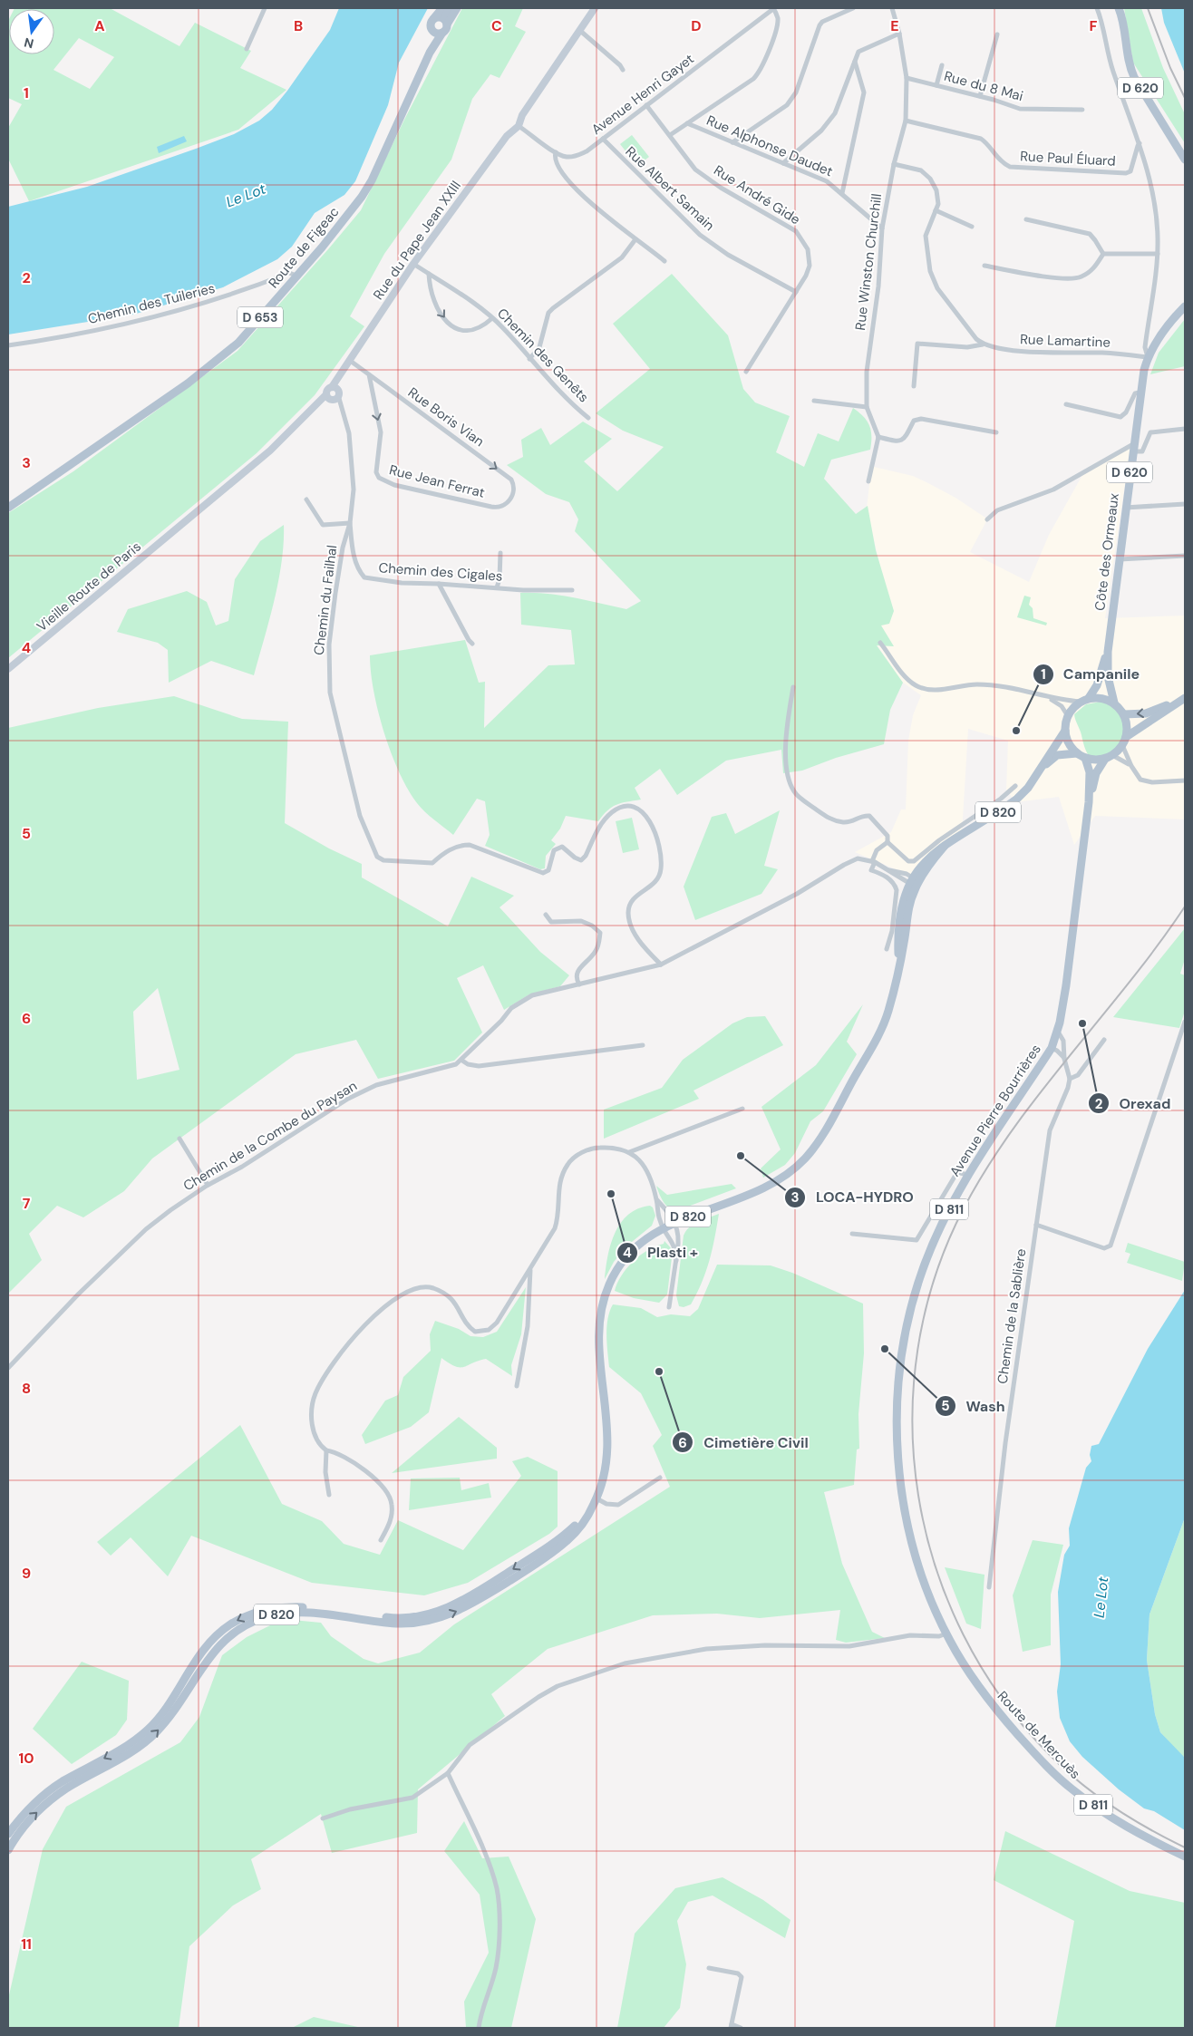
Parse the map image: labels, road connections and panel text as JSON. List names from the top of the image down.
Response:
{
  "streets": {
    "main road": [
      "D 620",
      "Route de Figeac",
      "D 653",
      "Côte des Ormeaux",
      "D 820",
      "Avenue Pierre Bourrières",
      "D 811",
      "Route de Mercuès"
    ],
    "street": [
      "Rue du 8 Mai",
      "Avenue Henri Gayet",
      "Rue Alphonse Daudet",
      "Rue Paul Éluard",
      "Rue Albert Samain",
      "Rue André Gide",
      "Rue du Pape Jean XXIII",
      "Rue Winston Churchill",
      "Chemin des Tuileries",
      "Rue Lamartine",
      "Chemin des Genêts",
      "Rue Boris Vian",
      "Rue Jean Ferrat",
      "Chemin des Cigales",
      "Vieille Route de Paris",
      "Chemin du Failhal",
      "Chemin de la Combe du Paysan",
      "Chemin de la Sablière"
    ]
  },
  "crossings": [
    ["Rue du 8 Mai", "Rue Winston Churchill"],
    ["Avenue Henri Gayet", "Rue Albert Samain"],
    ["Avenue Henri Gayet", "Rue André Gide"],
    ["Avenue Henri Gayet", "Rue du Pape Jean XXIII"],
    ["Rue Alphonse Daudet", "Rue Winston Churchill"],
    ["Rue Paul Éluard", "Rue Winston Churchill"],
    ["Rue Albert Samain", "Rue André Gide"],
    ["Rue du Pape Jean XXIII", "Chemin des Genêts"],
    ["Rue du Pape Jean XXIII", "Rue Boris Vian"],
    ["Rue du Pape Jean XXIII", "Vieille Route de Paris"],
    ["Rue du Pape Jean XXIII", "Chemin du Failhal"],
    ["Route de Figeac", "Chemin des Tuileries"],
    ["Rue Lamartine", "Côte des Ormeaux"],
    ["Rue Boris Vian", "Rue Jean Ferrat"],
    ["Côte des Ormeaux", "D 820"],
    ["Côte des Ormeaux", "Avenue Pierre Bourrières"],
    ["Chemin des Cigales", "Chemin du Failhal"],
    ["Chemin du Failhal", "Chemin de la Combe du Paysan"],
    ["D 820", "Avenue Pierre Bourrières"],
    ["Avenue Pierre Bourrières", "Route de Mercuès"]
  ],
  "one_way": ["Rue Boris Vian"],
  "water": ["Le Lot"],
  "places": [
    "Campanile",
    "Orexad",
    "LOCA-HYDRO",
    "Plasti +",
    "Wash",
    "Cimetière Civil"
  ],
  "north": "bottom",
  "grid": {
    "columns": [
      "A",
      "B",
      "C",
      "D",
      "E",
      "F"
    ],
    "rows": [
      "1",
      "2",
      "3",
      "4",
      "5",
      "6",
      "7",
      "8",
      "9",
      "10",
      "11"
    ]
  }
}
